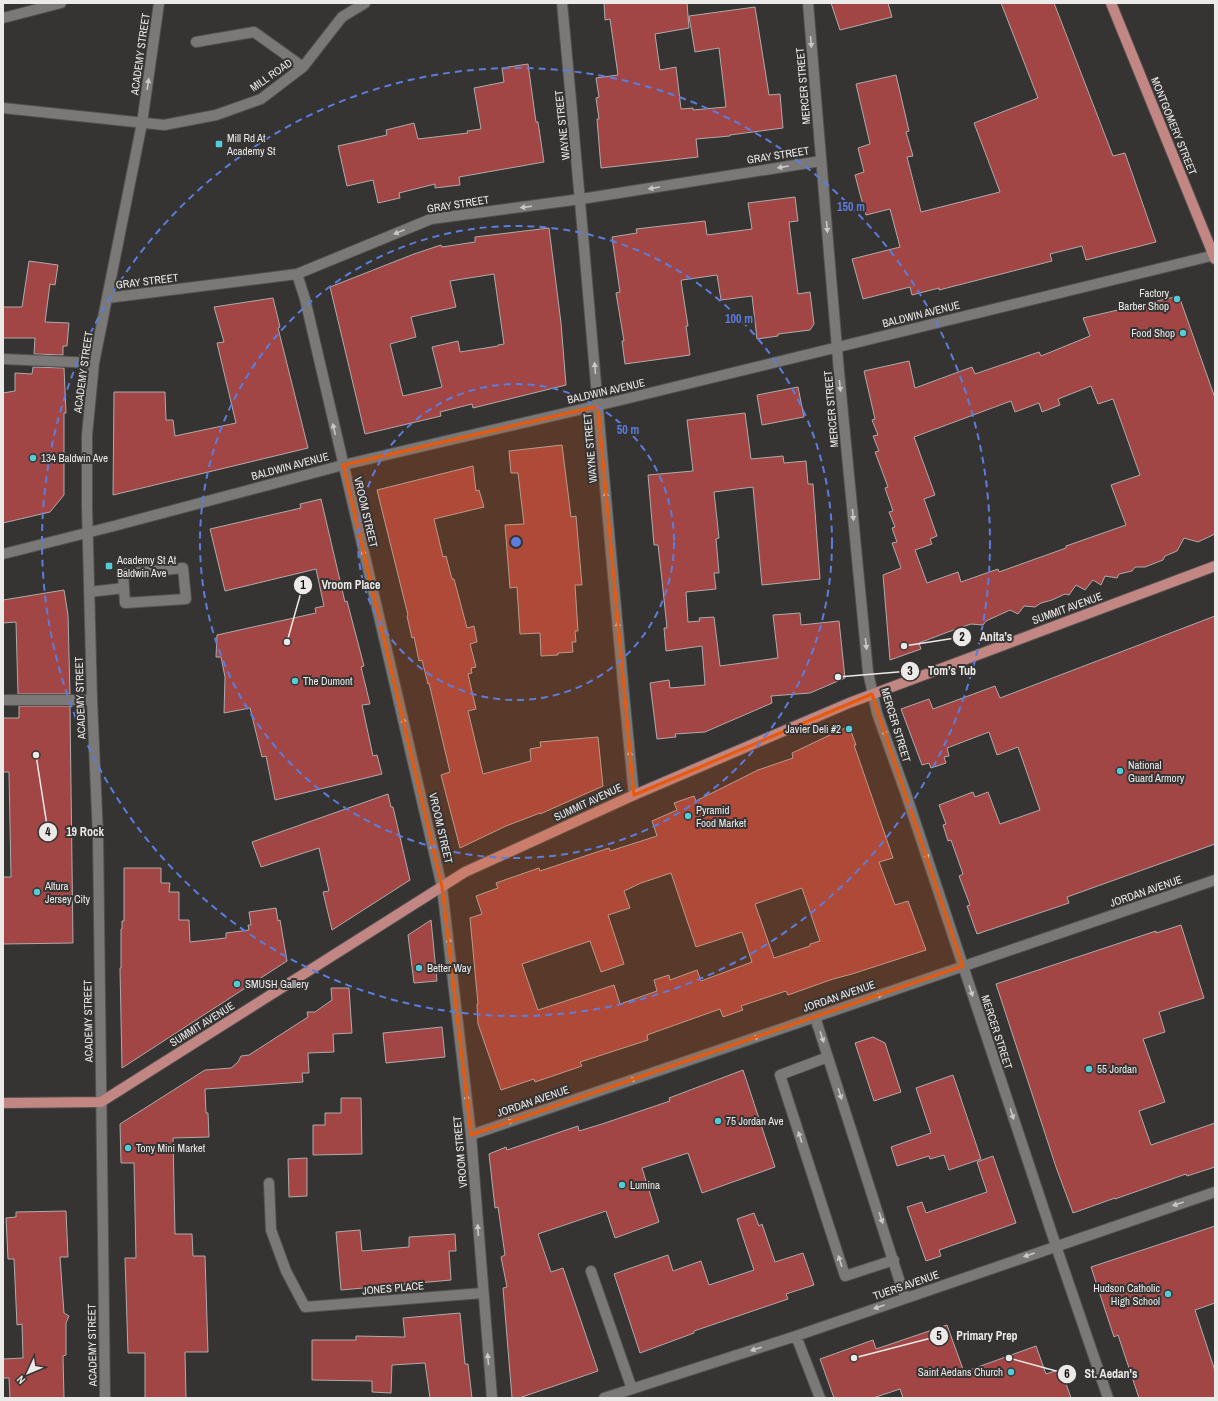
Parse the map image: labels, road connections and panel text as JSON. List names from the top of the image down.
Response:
{
  "streets": {
    "main road": ["MONTGOMERY STREET", "SUMMIT AVENUE"],
    "street": [
      "ACADEMY STREET",
      "MILL ROAD",
      "MERCER STREET",
      "WAYNE STREET",
      "GRAY STREET",
      "BALDWIN AVENUE",
      "VROOM STREET",
      "JORDAN AVENUE",
      "TUERS AVENUE",
      "JONES PLACE"
    ]
  },
  "crossings": [
    ["ACADEMY STREET", "MILL ROAD"],
    ["ACADEMY STREET", "GRAY STREET"],
    ["ACADEMY STREET", "BALDWIN AVENUE"],
    ["ACADEMY STREET", "SUMMIT AVENUE"],
    ["MERCER STREET", "GRAY STREET"],
    ["MERCER STREET", "BALDWIN AVENUE"],
    ["MERCER STREET", "SUMMIT AVENUE"],
    ["MERCER STREET", "JORDAN AVENUE"],
    ["MERCER STREET", "TUERS AVENUE"],
    ["WAYNE STREET", "GRAY STREET"],
    ["WAYNE STREET", "BALDWIN AVENUE"],
    ["WAYNE STREET", "SUMMIT AVENUE"],
    ["MONTGOMERY STREET", "BALDWIN AVENUE"],
    ["GRAY STREET", "VROOM STREET"],
    ["BALDWIN AVENUE", "VROOM STREET"],
    ["VROOM STREET", "SUMMIT AVENUE"],
    ["VROOM STREET", "JORDAN AVENUE"],
    ["VROOM STREET", "JONES PLACE"]
  ],
  "one_way": [
    "MERCER STREET",
    "WAYNE STREET",
    "GRAY STREET",
    "VROOM STREET",
    "JORDAN AVENUE",
    "TUERS AVENUE"
  ],
  "places": {
    "transit": ["Mill Rd At Academy St", "Academy St At Baldwin Ave"],
    "other": [
      "Factory Barber Shop",
      "Food Shop",
      "134 Baldwin Ave",
      "Vroom Place",
      "Anita’s",
      "Tom’s Tub",
      "The Dumont",
      "Javier Deli #2",
      "19 Rock",
      "National Guard Armory",
      "Pyramid Food Market",
      "Altura Jersey City",
      "Better Way",
      "SMUSH Gallery",
      "55 Jordan",
      "75 Jordan Ave",
      "Tony Mini Market",
      "Lumina",
      "Hudson Catholic High School",
      "Primary Prep",
      "St. Aedan's",
      "Saint Aedans Church"
    ]
  },
  "north": "bottom left",
  "rings": ["150 m", "100 m", "50 m"]
}
